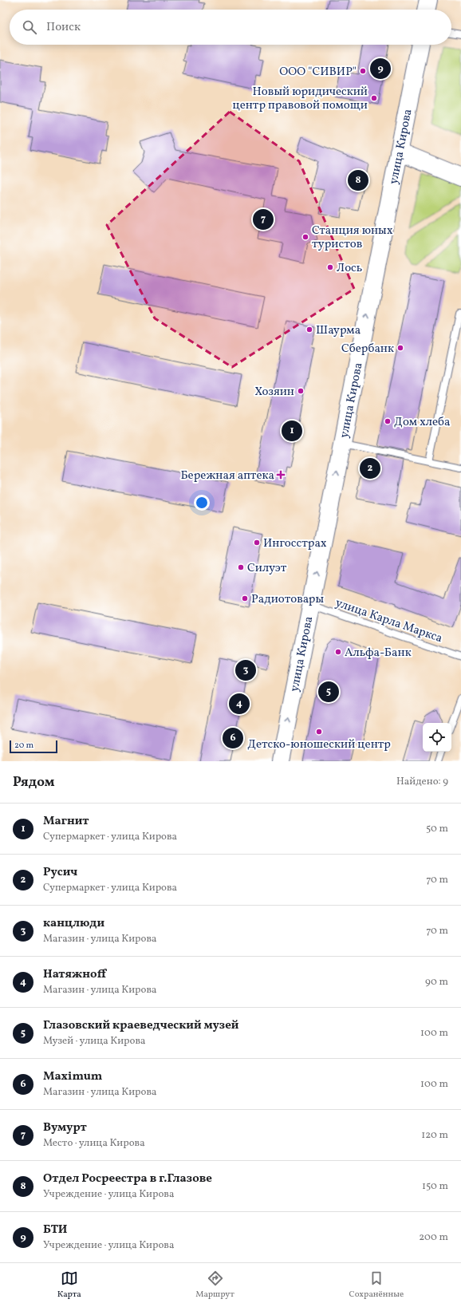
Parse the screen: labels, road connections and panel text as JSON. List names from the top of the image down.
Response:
{
  "streets": {
    "main road": ["улица Кирова"],
    "lane": ["улица Карла Маркса"]
  },
  "crossings": [
    ["улица Кирова", "улица Карла Маркса"]
  ],
  "one_way": ["улица Кирова"],
  "places": {
    "other": [
      "ООО \"СИВИР\"",
      "Новый юридический центр правовой помощи",
      "Станция юных туристов",
      "Лось",
      "Шаурма",
      "Сбербанк",
      "Хозяин",
      "Дом хлеба",
      "Ингосстрах",
      "Силуэт",
      "Радиотовары",
      "Альфа-Банк",
      "Детско-юношеский центр"
    ],
    "health": ["Бережная аптека"]
  },
  "scale_bar": "20 m",
  "page": {
    "search": "Поиск",
    "pins": [
      "9",
      "8",
      "7",
      "1",
      "2",
      "3",
      "5",
      "4",
      "6"
    ],
    "scale": "20 m",
    "heading": ["Рядом", "Найдено: 9"],
    "list": [
      {
        "mark": "1",
        "name": "Магнит",
        "note": "Супермаркет · улица Кирова",
        "value": "50 m"
      },
      {
        "mark": "2",
        "name": "Русич",
        "note": "Супермаркет · улица Кирова",
        "value": "70 m"
      },
      {
        "mark": "3",
        "name": "канцлюди",
        "note": "Магазин · улица Кирова",
        "value": "70 m"
      },
      {
        "mark": "4",
        "name": "Натяжноff",
        "note": "Магазин · улица Кирова",
        "value": "90 m"
      },
      {
        "mark": "5",
        "name": "Глазовский краеведческий музей",
        "note": "Музей · улица Кирова",
        "value": "100 m"
      },
      {
        "mark": "6",
        "name": "Maximum",
        "note": "Магазин · улица Кирова",
        "value": "100 m"
      },
      {
        "mark": "7",
        "name": "Вумурт",
        "note": "Место · улица Кирова",
        "value": "120 m"
      },
      {
        "mark": "8",
        "name": "Отдел Росреестра в г.Глазове",
        "note": "Учреждение · улица Кирова",
        "value": "150 m"
      },
      {
        "mark": "9",
        "name": "БТИ",
        "note": "Учреждение · улица Кирова",
        "value": "200 m"
      }
    ],
    "nav": ["Карта", "Маршрут", "Сохранённые"]
  }
}
